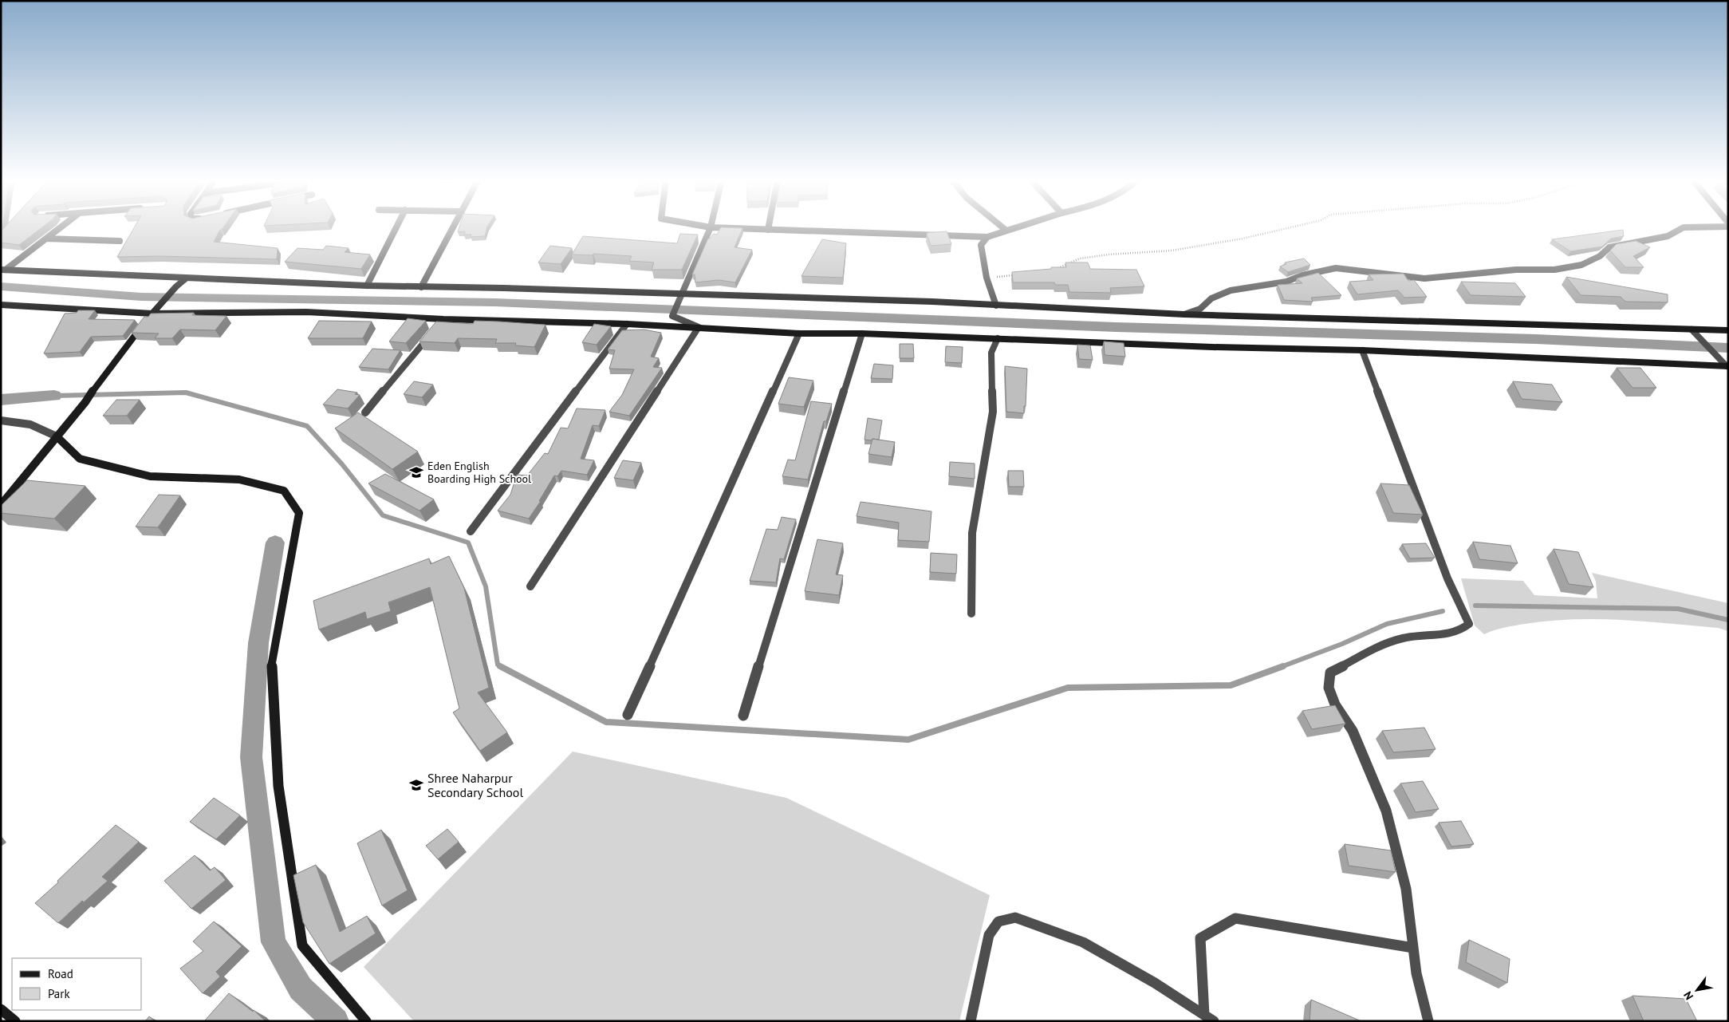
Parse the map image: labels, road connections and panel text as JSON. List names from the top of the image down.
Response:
{
  "places": {
    "school or university": ["Eden English Boarding High School", "Shree Naharpur Secondary School"]
  },
  "legend": ["Road", "Park"],
  "north": "bottom left"
}
